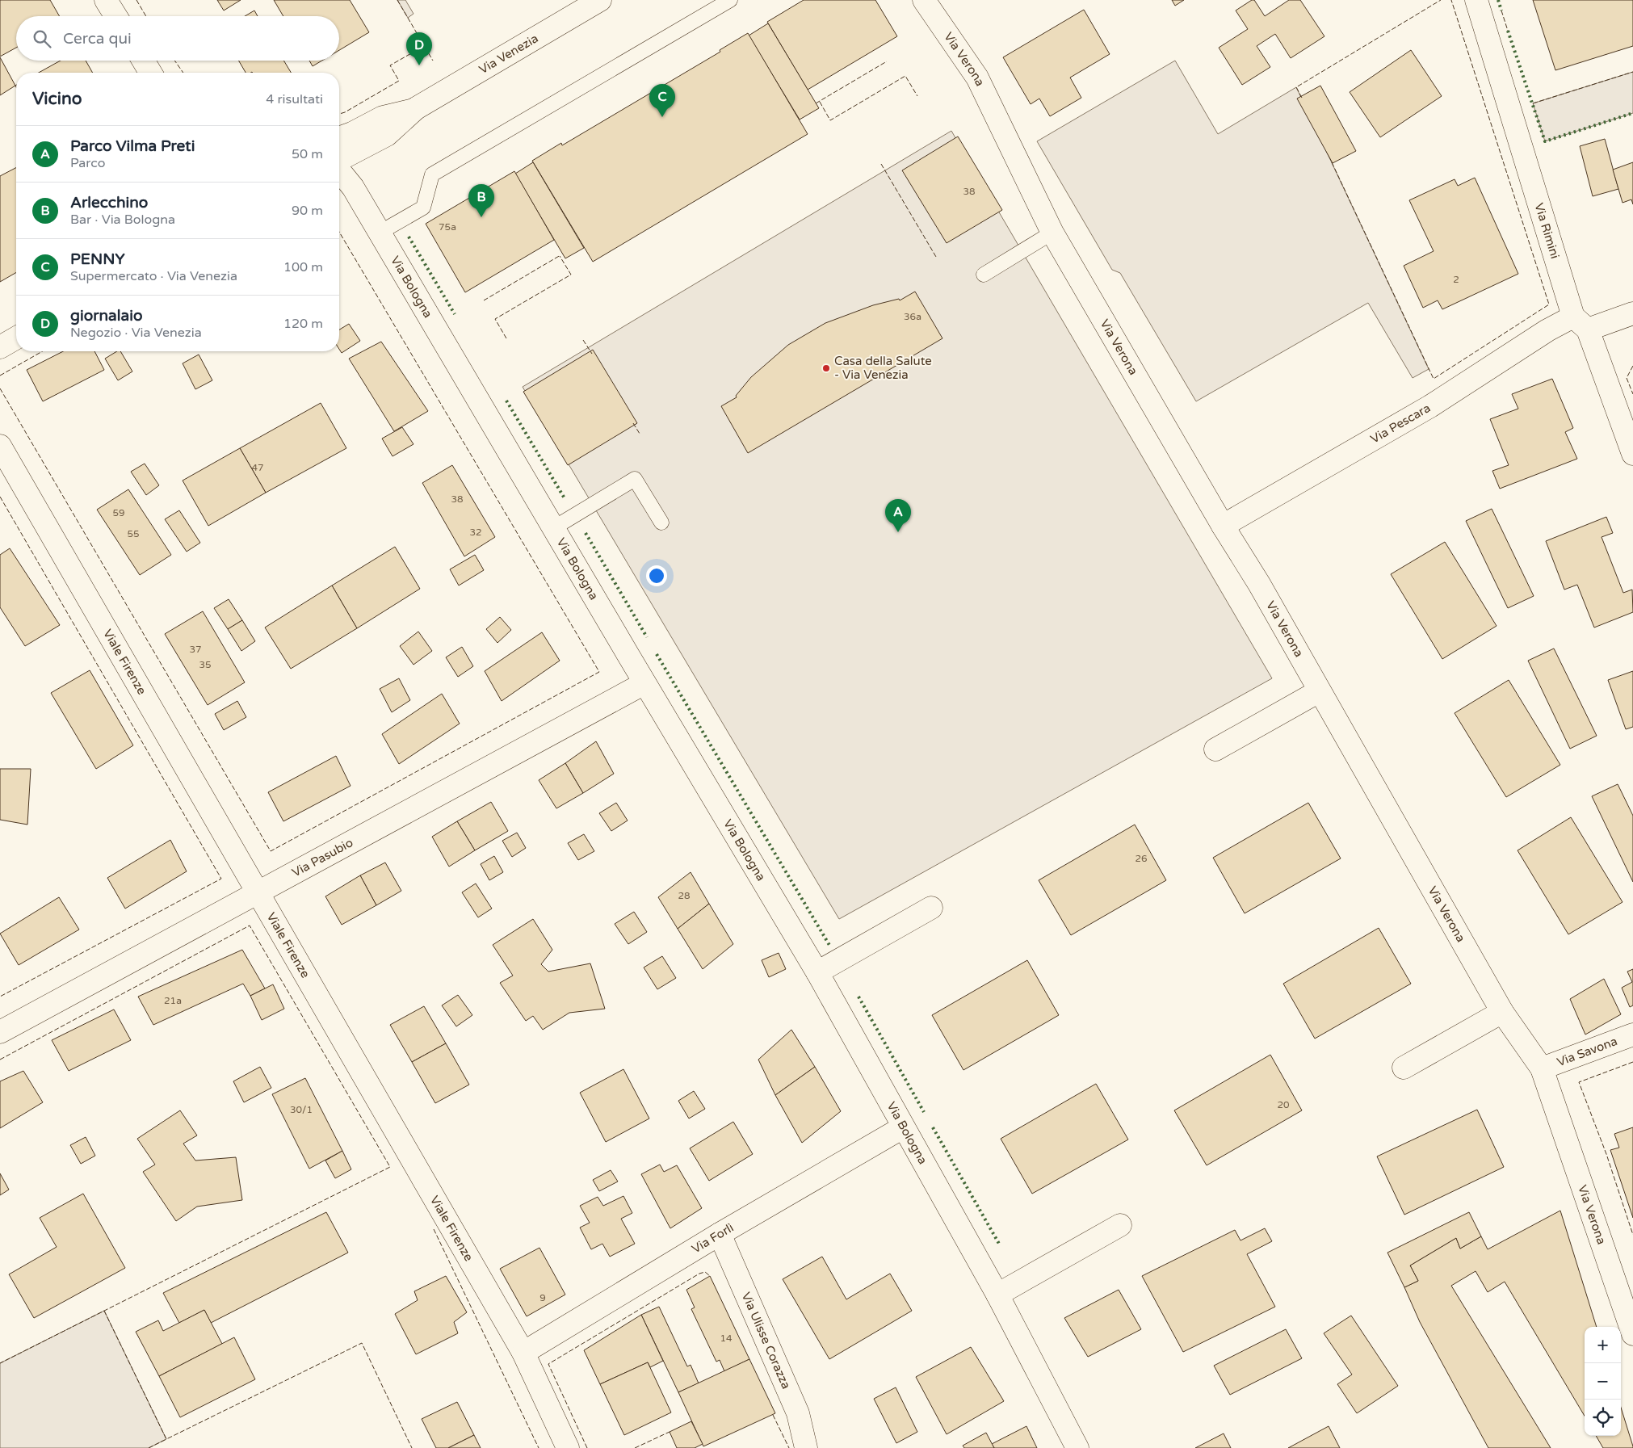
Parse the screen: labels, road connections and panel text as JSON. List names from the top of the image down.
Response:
{
  "streets": {
    "street": [
      "Via Venezia",
      "Via Verona",
      "Via Rimini",
      "Via Bologna",
      "Via Pescara",
      "Viale Firenze",
      "Via Pasubio",
      "Via Savona",
      "Via Forlì",
      "Via Ulisse Corazza"
    ]
  },
  "crossings": [
    ["Via Verona", "Via Pescara"],
    ["Via Verona", "Via Savona"],
    ["Via Rimini", "Via Pescara"],
    ["Via Bologna", "Via Pasubio"],
    ["Via Bologna", "Via Forlì"],
    ["Viale Firenze", "Via Pasubio"],
    ["Viale Firenze", "Via Forlì"],
    ["Via Forlì", "Via Ulisse Corazza"]
  ],
  "places": ["Casa della Salute - Via Venezia"],
  "house_numbers": [
    "38",
    "75a",
    "2",
    "36a",
    "47",
    "38",
    "59",
    "32",
    "55",
    "37",
    "35",
    "26",
    "28",
    "21a",
    "20",
    "30/1",
    "9",
    "14"
  ],
  "page": {
    "search": "Cerca qui",
    "pins": [
      "D",
      "C",
      "B",
      "A"
    ],
    "heading": ["Vicino", "4 risultati"],
    "list": [
      {
        "mark": "A",
        "name": "Parco Vilma Preti",
        "note": "Parco",
        "value": "50 m"
      },
      {
        "mark": "B",
        "name": "Arlecchino",
        "note": "Bar · Via Bologna",
        "value": "90 m"
      },
      {
        "mark": "C",
        "name": "PENNY",
        "note": "Supermercato · Via Venezia",
        "value": "100 m"
      },
      {
        "mark": "D",
        "name": "giornalaio",
        "note": "Negozio · Via Venezia",
        "value": "120 m"
      }
    ],
    "map_buttons": ["+", "−"]
  }
}
